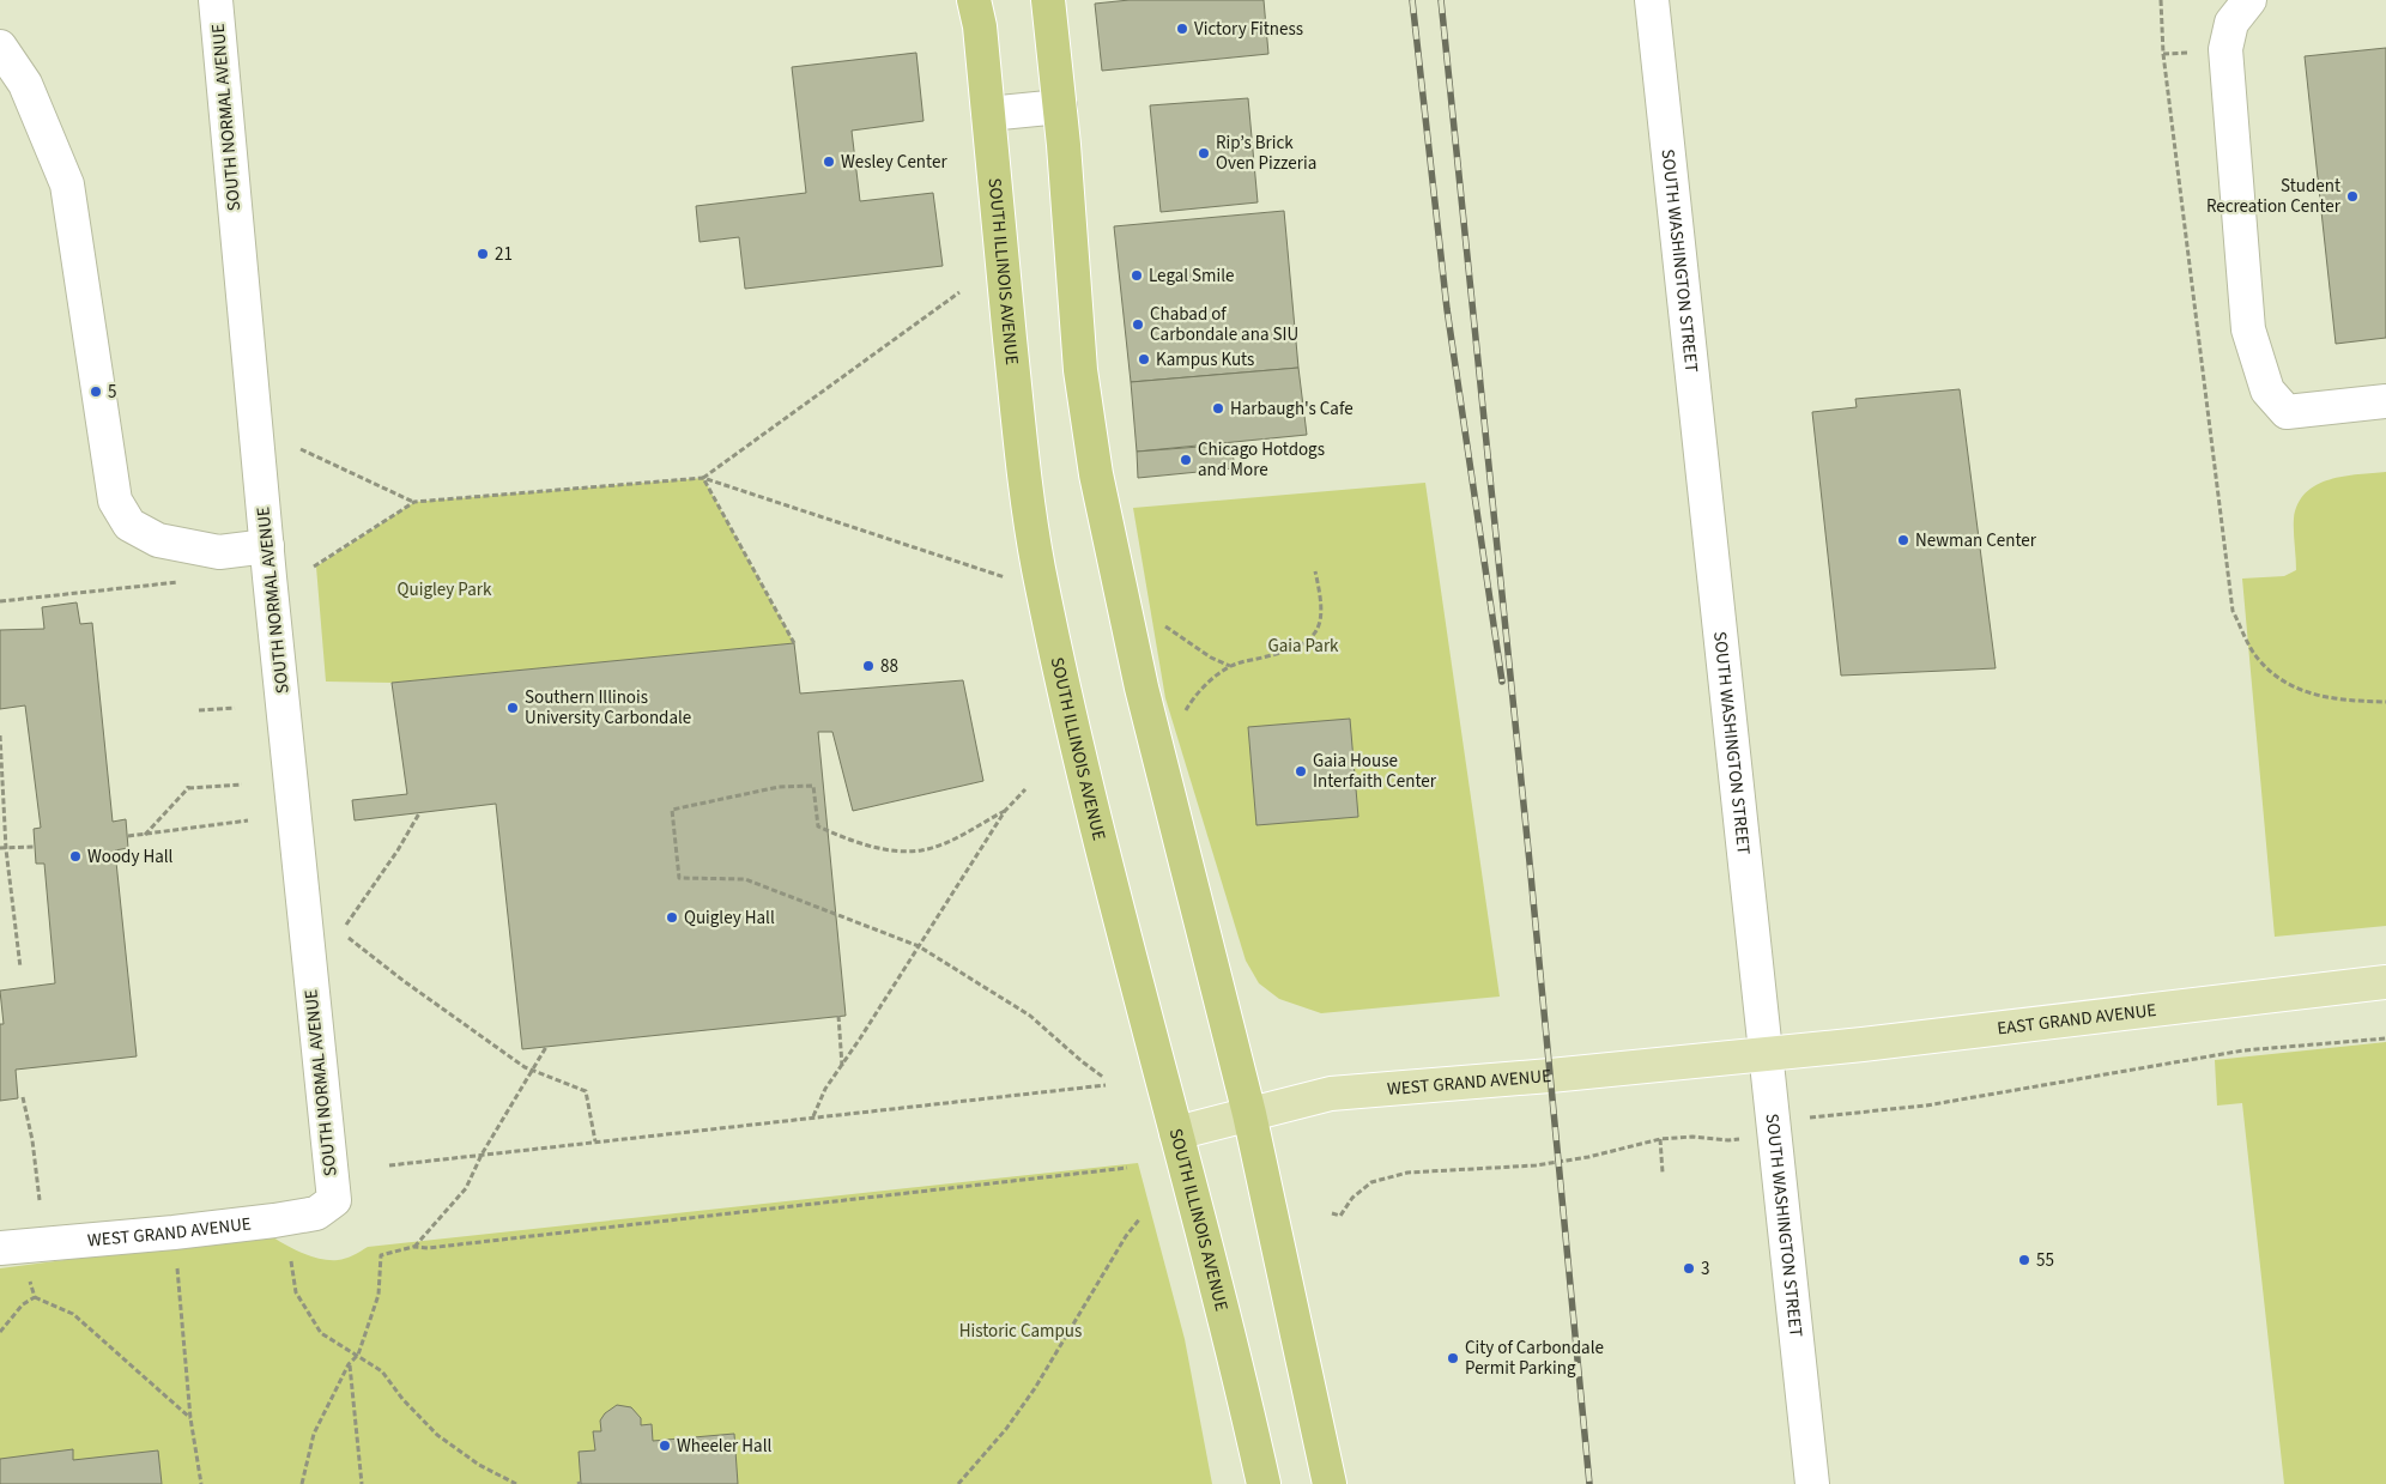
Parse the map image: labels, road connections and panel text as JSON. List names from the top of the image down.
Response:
{
  "streets": {
    "highway": ["SOUTH ILLINOIS AVENUE"],
    "main road": ["EAST GRAND AVENUE", "WEST GRAND AVENUE"],
    "street": ["SOUTH NORMAL AVENUE", "SOUTH WASHINGTON STREET"]
  },
  "crossings": [
    ["SOUTH NORMAL AVENUE", "WEST GRAND AVENUE"],
    ["SOUTH WASHINGTON STREET", "EAST GRAND AVENUE"],
    ["SOUTH WASHINGTON STREET", "WEST GRAND AVENUE"],
    ["SOUTH ILLINOIS AVENUE", "WEST GRAND AVENUE"],
    ["EAST GRAND AVENUE", "WEST GRAND AVENUE"]
  ],
  "parks": ["Quigley Park", "Gaia Park", "Historic Campus"],
  "places": [
    "Victory Fitness",
    "Rip’s Brick Oven Pizzeria",
    "Wesley Center",
    "Student Recreation Center",
    "21",
    "Legal Smile",
    "Chabad of Carbondale ana SIU",
    "Kampus Kuts",
    "5",
    "Harbaugh's Cafe",
    "Chicago Hotdogs and More",
    "Newman Center",
    "88",
    "Southern Illinois University Carbondale",
    "Gaia House Interfaith Center",
    "Woody Hall",
    "Quigley Hall",
    "55",
    "3",
    "City of Carbondale Permit Parking",
    "Wheeler Hall"
  ]
}
